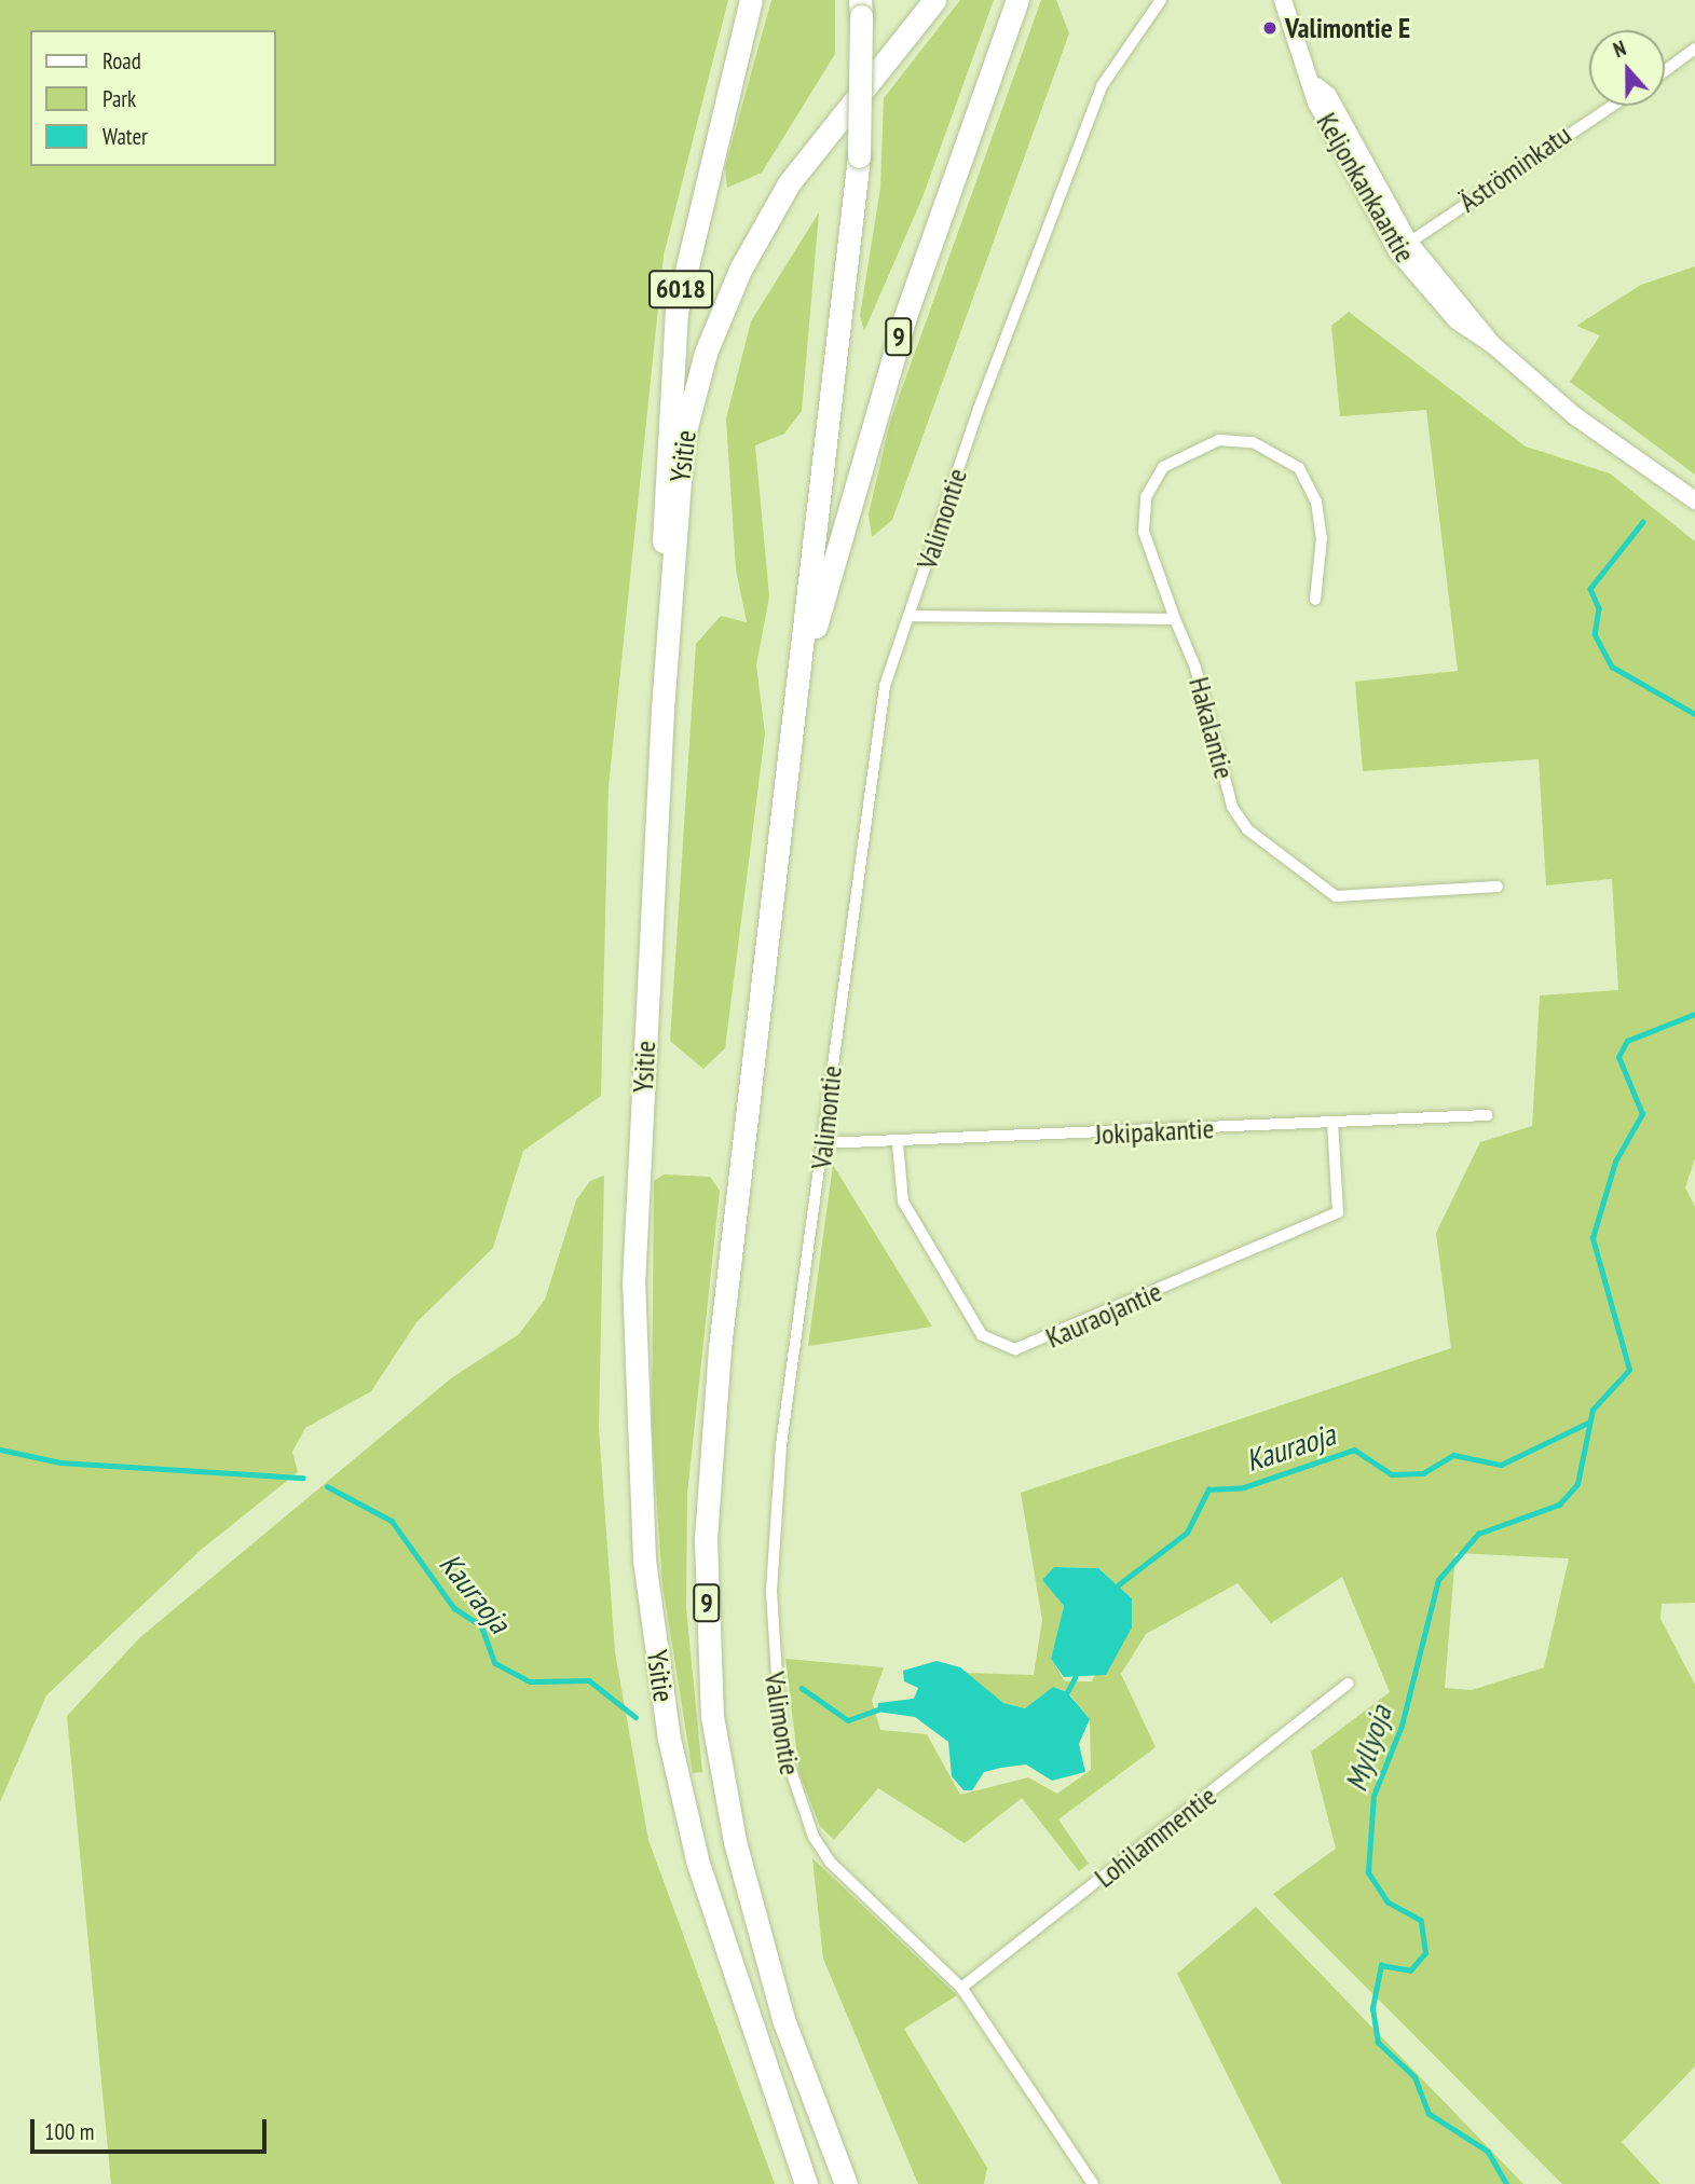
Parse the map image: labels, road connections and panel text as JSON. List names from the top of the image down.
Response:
{
  "streets": {
    "highway": ["6018", "9", "Ysitie"],
    "main road": ["Keljonkankaantie"],
    "street": [
      "Äströminkatu",
      "Valimontie",
      "Hakalantie",
      "Jokipakantie",
      "Kauraojantie",
      "Lohilammentie"
    ]
  },
  "crossings": [
    ["Äströminkatu", "Keljonkankaantie"],
    ["6018", "Ysitie"],
    ["9", "Ysitie"],
    ["Valimontie", "Jokipakantie"],
    ["Valimontie", "Lohilammentie"],
    ["Jokipakantie", "Kauraojantie"]
  ],
  "water": ["Kauraoja", "Myllyoja"],
  "places": ["Valimontie E"],
  "legend": ["Road", "Park", "Water"],
  "scale_bar": "100 m",
  "north": "top"
}
